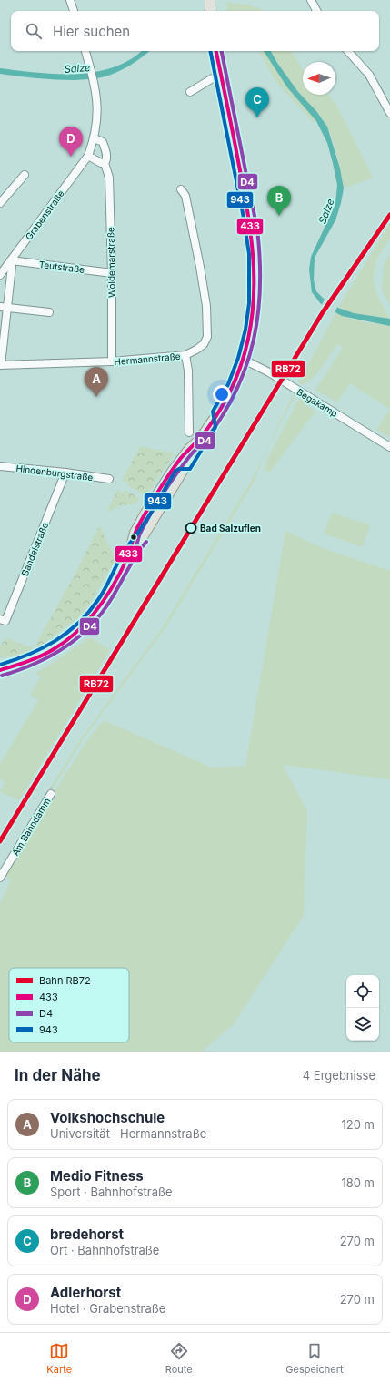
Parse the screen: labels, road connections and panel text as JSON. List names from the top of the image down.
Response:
{
  "streets": {
    "street": [
      "Grabenstraße",
      "Woldemarstraße",
      "Teutstraße",
      "Hermannstraße",
      "Begakamp",
      "Hindenburgstraße",
      "Bandelstraße",
      "Am Bahndamm"
    ]
  },
  "crossings": [
    ["Grabenstraße", "Woldemarstraße"],
    ["Grabenstraße", "Teutstraße"],
    ["Woldemarstraße", "Teutstraße"],
    ["Woldemarstraße", "Hermannstraße"],
    ["Hindenburgstraße", "Bandelstraße"]
  ],
  "water": ["Salze"],
  "places": ["Bad Salzuflen"],
  "lines": [
    "transit line 433",
    "transit line D4",
    "transit line 943",
    "rail line RB72"
  ],
  "legend": [
    "Bahn RB72",
    "433",
    "D4",
    "943"
  ],
  "north": "left",
  "page": {
    "search": "Hier suchen",
    "pins": [
      "C",
      "D",
      "B",
      "A"
    ],
    "heading": ["In der Nähe", "4 Ergebnisse"],
    "list": [
      {
        "mark": "A",
        "name": "Volkshochschule",
        "note": "Universität · Hermannstraße",
        "value": "120 m"
      },
      {
        "mark": "B",
        "name": "Medio Fitness",
        "note": "Sport · Bahnhofstraße",
        "value": "180 m"
      },
      {
        "mark": "C",
        "name": "bredehorst",
        "note": "Ort · Bahnhofstraße",
        "value": "270 m"
      },
      {
        "mark": "D",
        "name": "Adlerhorst",
        "note": "Hotel · Grabenstraße",
        "value": "270 m"
      }
    ],
    "nav": ["Karte", "Route", "Gespeichert"]
  }
}
